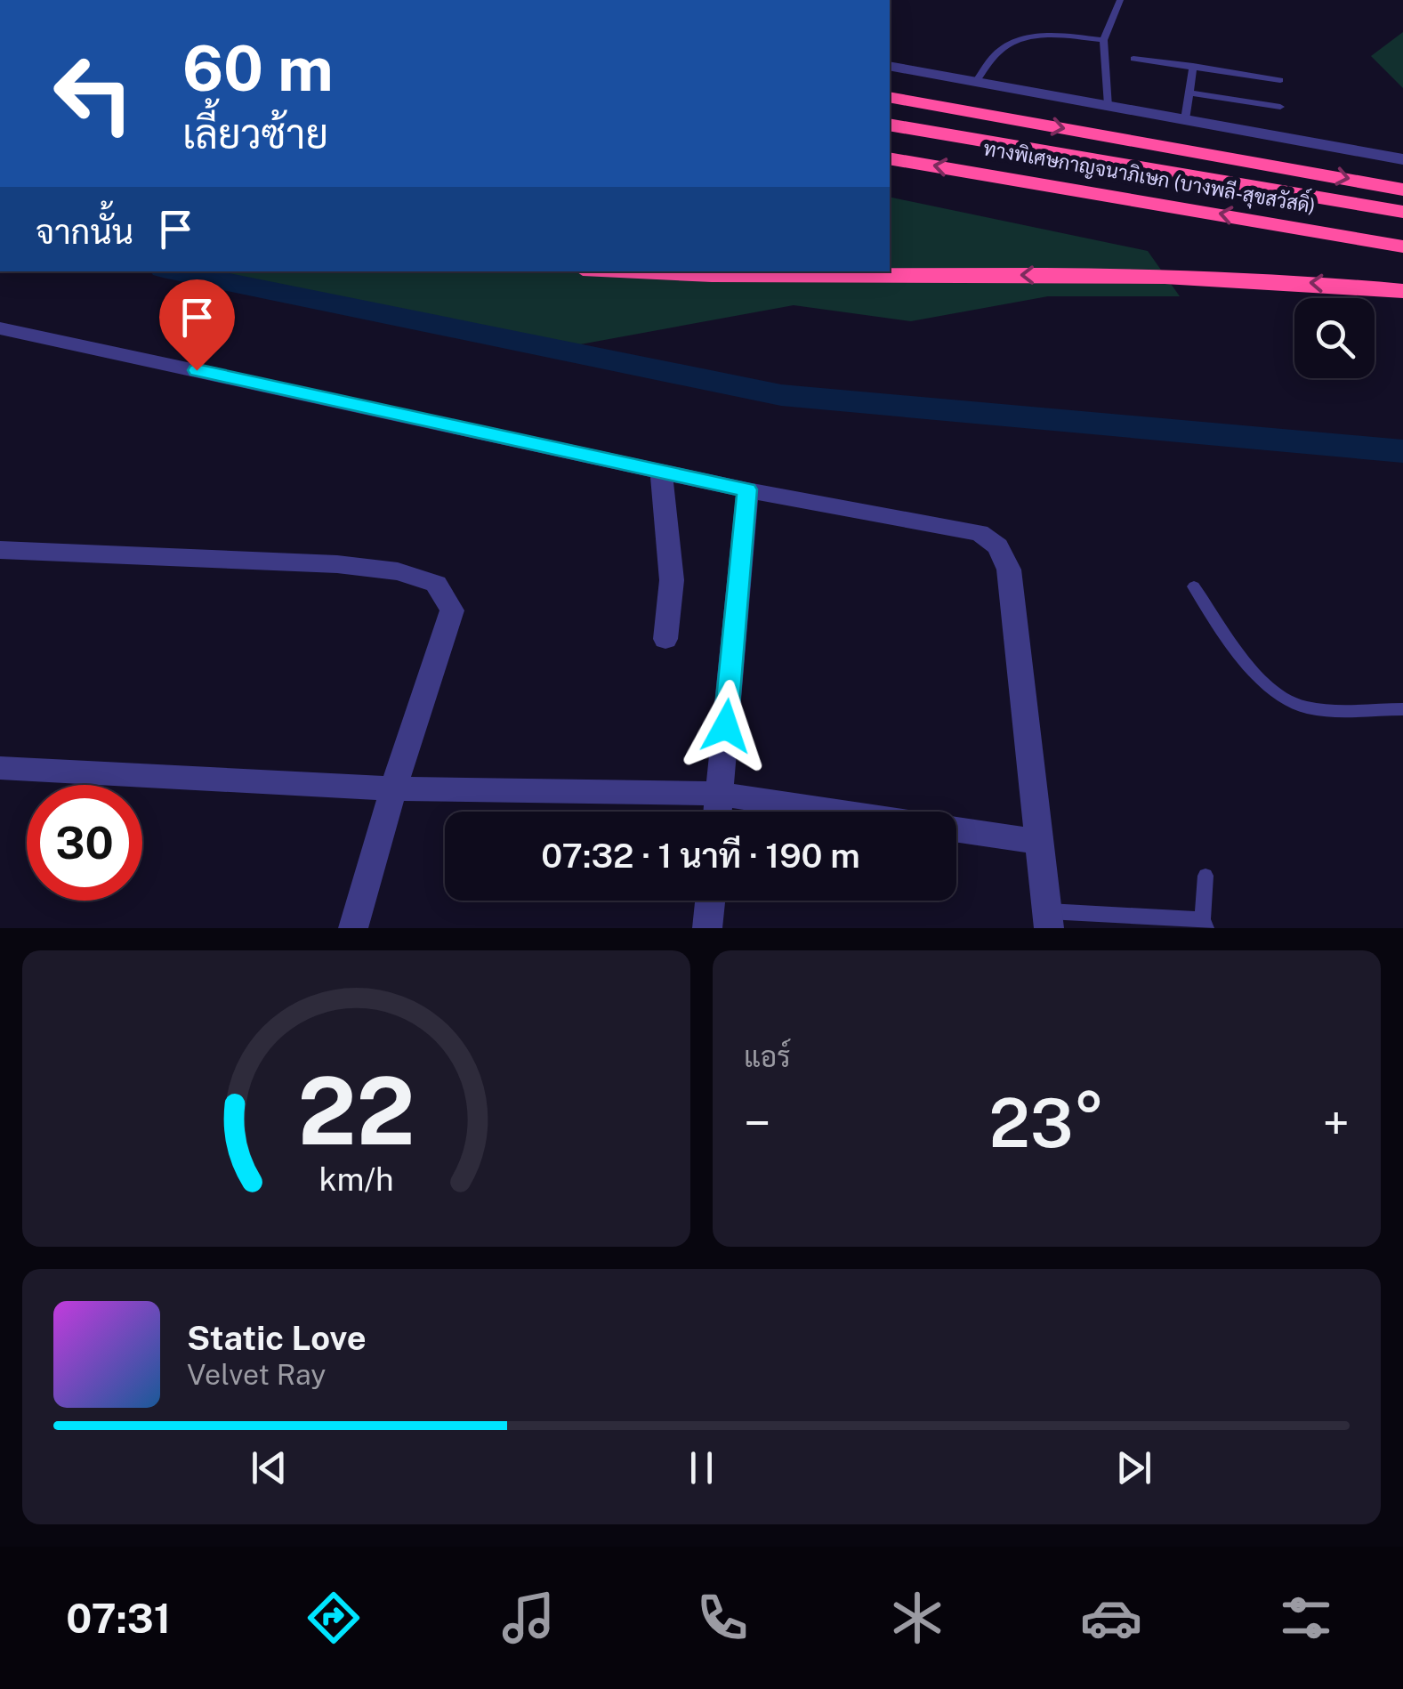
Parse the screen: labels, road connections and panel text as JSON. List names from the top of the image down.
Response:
{
  "streets": {
    "highway": ["ทางพิเศษกาญจนาภิเษก (บางพลี-สุขสวัสดิ์)"]
  },
  "page": {
    "turn": ["60 m", "เลี้ยวซ้าย"],
    "then": "จากนั้น",
    "limit": "30",
    "trip": "07:32 · 1 นาที · 190 m",
    "tile": "แอร์",
    "heat": ["−", "23°", "+"],
    "song": ["Static Love", "Velvet Ray"],
    "tabs": "07:31",
    "gauge": ["22", "km/h"]
  }
}
